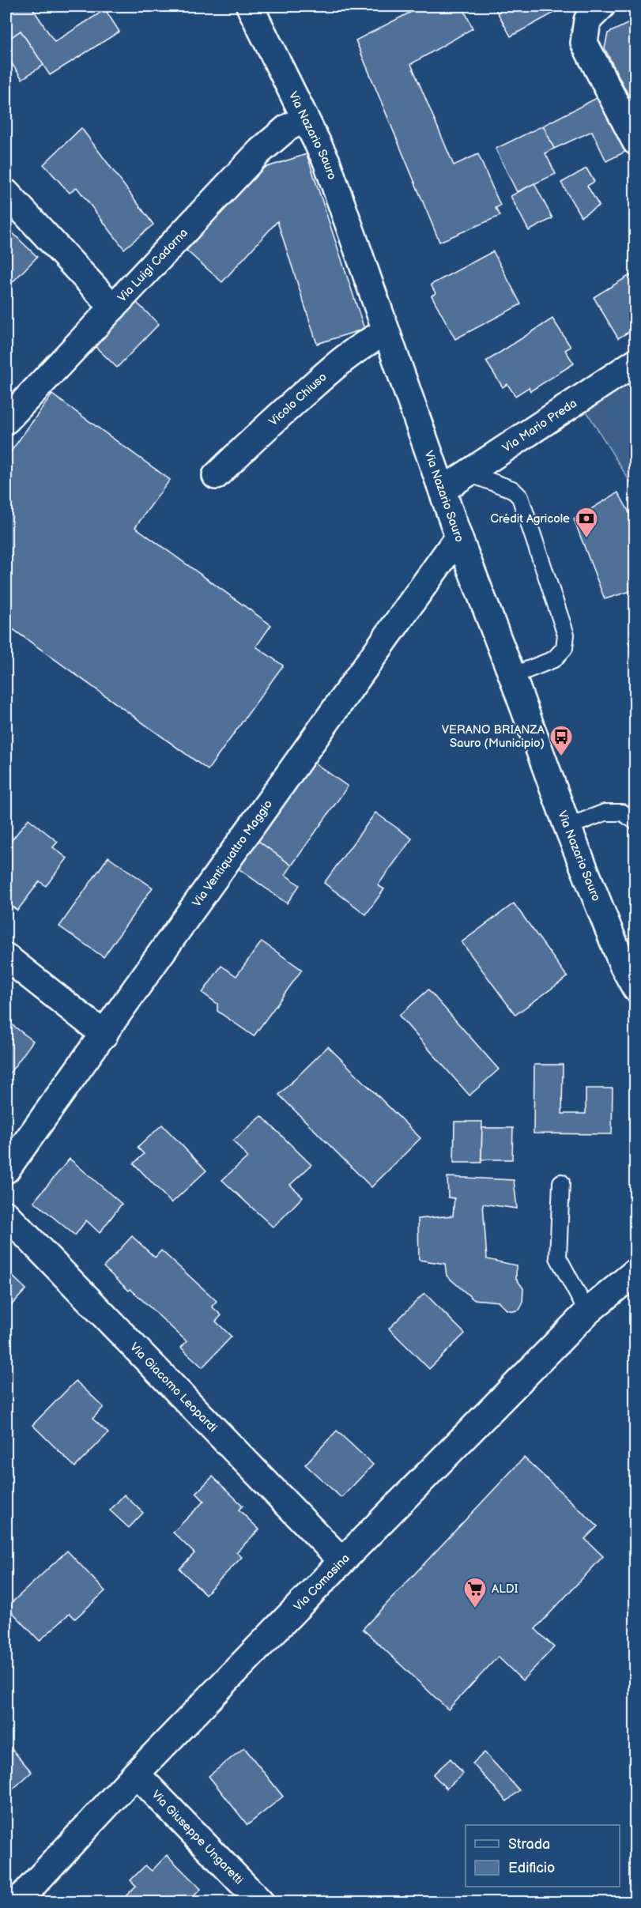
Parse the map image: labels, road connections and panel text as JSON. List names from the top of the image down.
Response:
{
  "streets": {
    "street": [
      "Via Nazario Sauro",
      "Via Luigi Cadorna",
      "Vicolo Chiuso",
      "Via Mario Preda",
      "Via Ventiquattro Maggio",
      "Via Giacomo Leopardi",
      "Via Comasina",
      "Via Giuseppe Ungaretti"
    ]
  },
  "crossings": [
    ["Via Nazario Sauro", "Via Luigi Cadorna"],
    ["Via Nazario Sauro", "Vicolo Chiuso"],
    ["Via Nazario Sauro", "Via Mario Preda"],
    ["Via Nazario Sauro", "Via Ventiquattro Maggio"],
    ["Via Giacomo Leopardi", "Via Comasina"],
    ["Via Comasina", "Via Giuseppe Ungaretti"]
  ],
  "places": {
    "bank": ["Crédit Agricole"],
    "bus stop": ["VERANO BRIANZA Sauro (Municipio)"],
    "supermarket": ["ALDI"]
  },
  "legend": ["Strada", "Edificio"]
}
